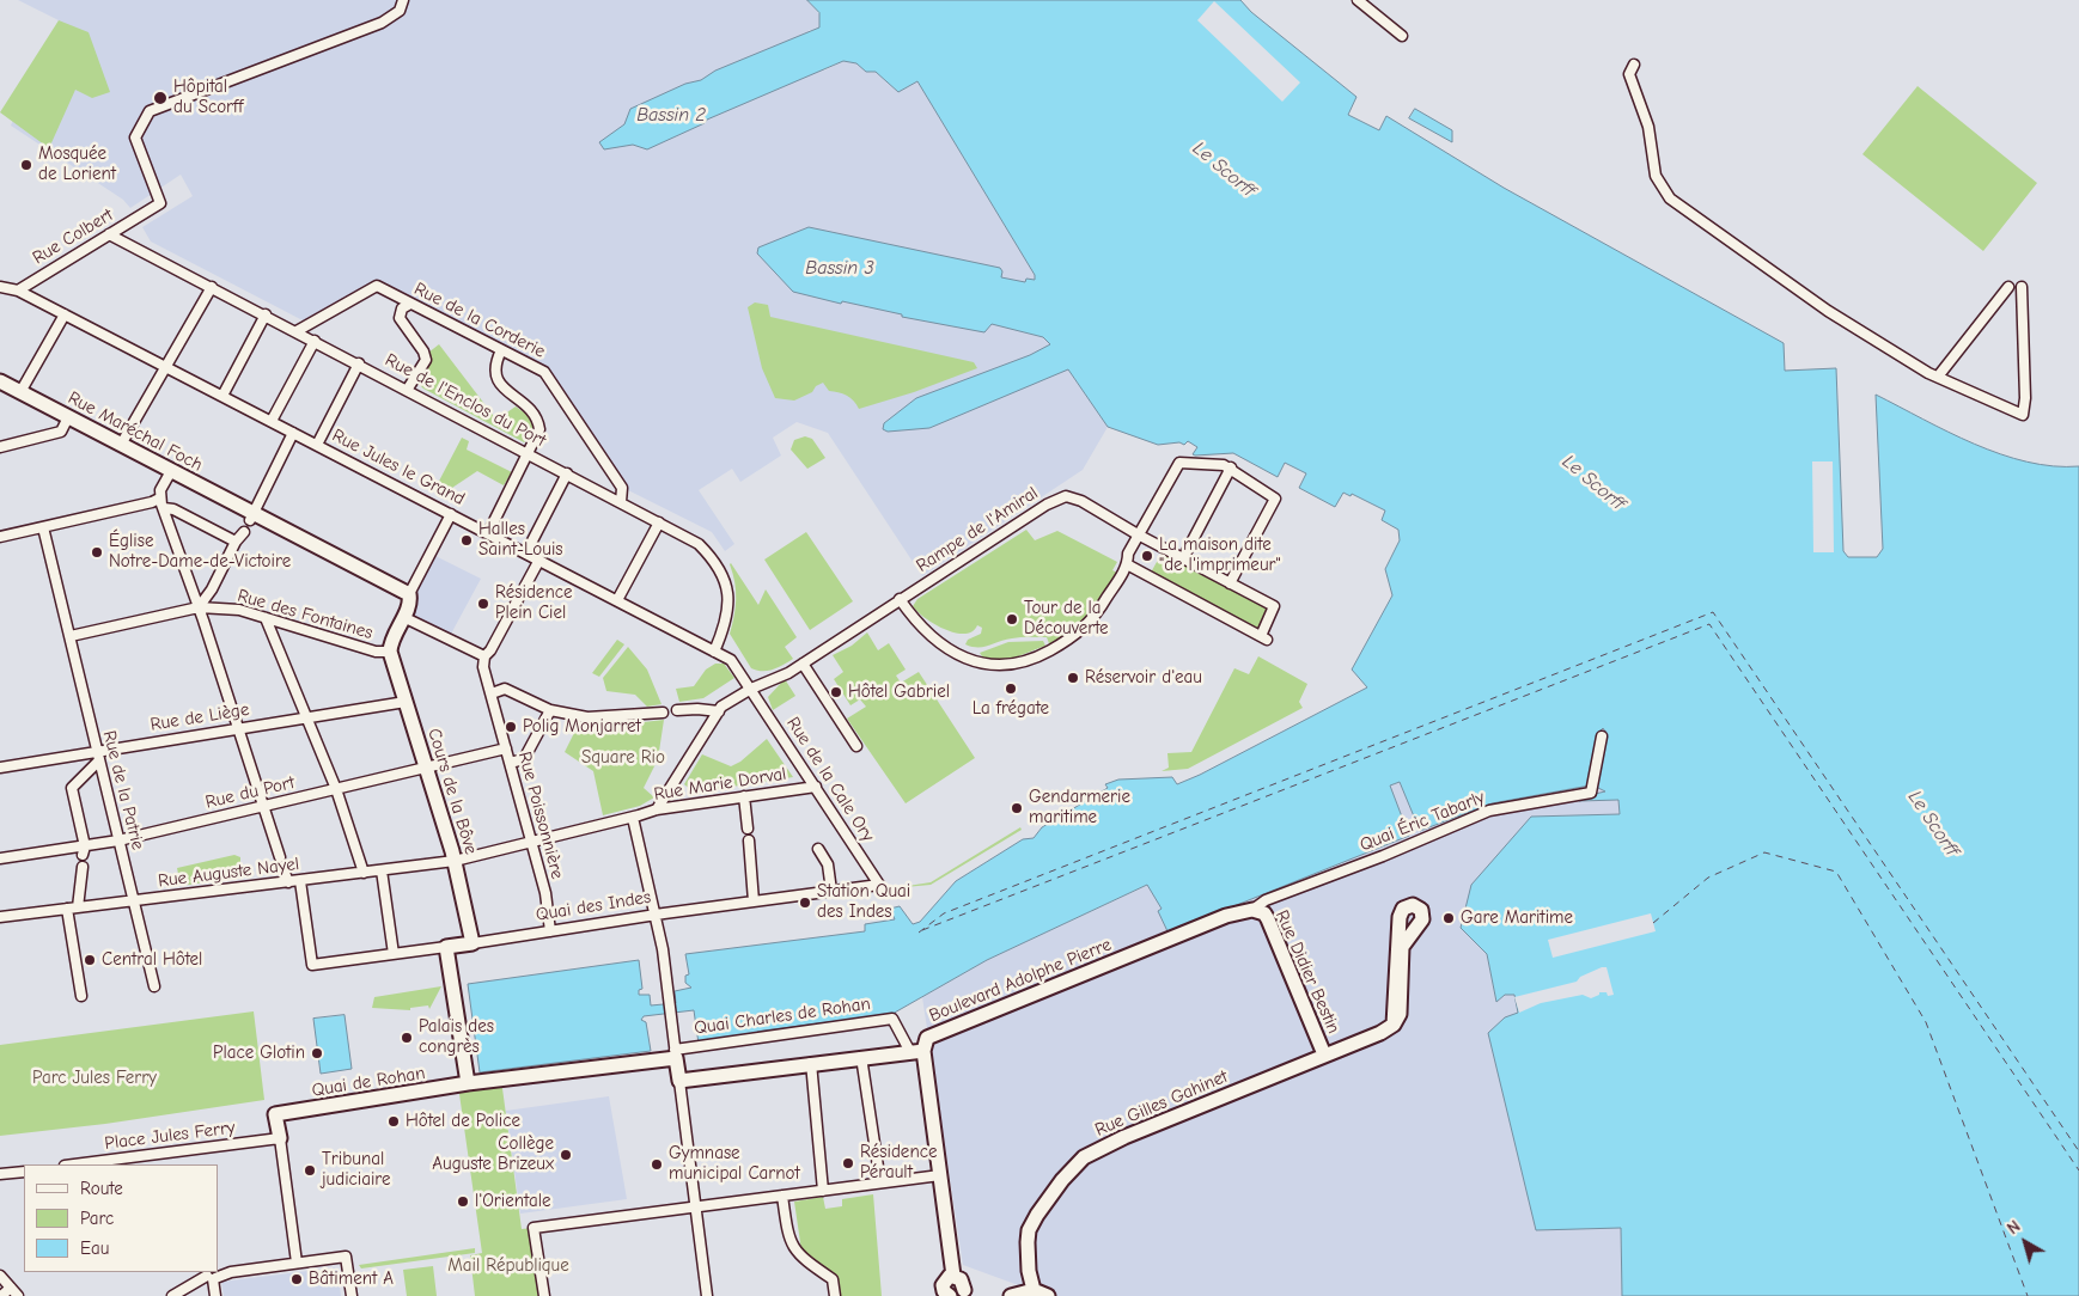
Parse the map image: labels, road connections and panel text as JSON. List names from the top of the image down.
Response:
{
  "streets": {
    "street": [
      "Rue Colbert",
      "Rue de la Corderie",
      "Rue de l'Enclos du Port",
      "Rue Maréchal Foch",
      "Rue Jules le Grand",
      "Rampe de l'Amiral",
      "Rue des Fontaines",
      "Rue de Liège",
      "Rue de la Cale Ory",
      "Rue Marie Dorval",
      "Rue de la Patrie",
      "Cours de la Bôve",
      "Rue du Port",
      "Rue Poissonnière",
      "Quai Éric Tabarly",
      "Rue Auguste Nayel",
      "Quai des Indes",
      "Rue Didier Bestin",
      "Boulevard Adolphe Pierre",
      "Quai Charles de Rohan",
      "Quai de Rohan",
      "Rue Gilles Gahinet",
      "Place Jules Ferry"
    ]
  },
  "crossings": [
    ["Rue Colbert", "Rue de l'Enclos du Port"],
    ["Rue Colbert", "Rue Jules le Grand"],
    ["Rue de la Corderie", "Rue de l'Enclos du Port"],
    ["Rue de l'Enclos du Port", "Rue Jules le Grand"],
    ["Rue Jules le Grand", "Rue de la Cale Ory"],
    ["Rue des Fontaines", "Rue de la Patrie"],
    ["Rue des Fontaines", "Cours de la Bôve"],
    ["Rue de Liège", "Rue de la Patrie"],
    ["Rue de Liège", "Cours de la Bôve"],
    ["Rue de la Cale Ory", "Rue Marie Dorval"],
    ["Rue de la Cale Ory", "Quai des Indes"],
    ["Rue Marie Dorval", "Cours de la Bôve"],
    ["Rue Marie Dorval", "Rue Poissonnière"],
    ["Rue Marie Dorval", "Rue Auguste Nayel"],
    ["Rue de la Patrie", "Rue du Port"],
    ["Rue de la Patrie", "Rue Auguste Nayel"],
    ["Cours de la Bôve", "Rue du Port"],
    ["Cours de la Bôve", "Rue Auguste Nayel"],
    ["Cours de la Bôve", "Quai des Indes"],
    ["Rue du Port", "Rue Poissonnière"],
    ["Rue Poissonnière", "Quai des Indes"],
    ["Quai Éric Tabarly", "Rue Didier Bestin"],
    ["Quai Éric Tabarly", "Boulevard Adolphe Pierre"],
    ["Rue Auguste Nayel", "Quai des Indes"],
    ["Rue Didier Bestin", "Boulevard Adolphe Pierre"],
    ["Rue Didier Bestin", "Rue Gilles Gahinet"],
    ["Boulevard Adolphe Pierre", "Quai Charles de Rohan"],
    ["Quai Charles de Rohan", "Quai de Rohan"],
    ["Quai de Rohan", "Place Jules Ferry"]
  ],
  "water": ["Bassin 2", "Le Scorff", "Bassin 3"],
  "parks": ["Square Rio", "Parc Jules Ferry", "Mail République"],
  "places": [
    "Hôpital du Scorff",
    "Mosquée de Lorient",
    "Halles Saint-Louis",
    "Église Notre-Dame-de-Victoire",
    "La maison dite \"de l'imprimeur\"",
    "Résidence Plein Ciel",
    "Tour de la Découverte",
    "Réservoir d'eau",
    "La frégate",
    "Hôtel Gabriel",
    "Polig Monjarret",
    "Gendarmerie maritime",
    "Station Quai des Indes",
    "Gare Maritime",
    "Central Hôtel",
    "Palais des congrès",
    "Place Glotin",
    "Hôtel de Police",
    "Collège Auguste Brizeux",
    "Résidence Pérault",
    "Gymnase municipal Carnot",
    "Tribunal judiciaire",
    "l'Orientale",
    "Bâtiment A"
  ],
  "legend": ["Route", "Parc", "Eau"],
  "north": "top left"
}
